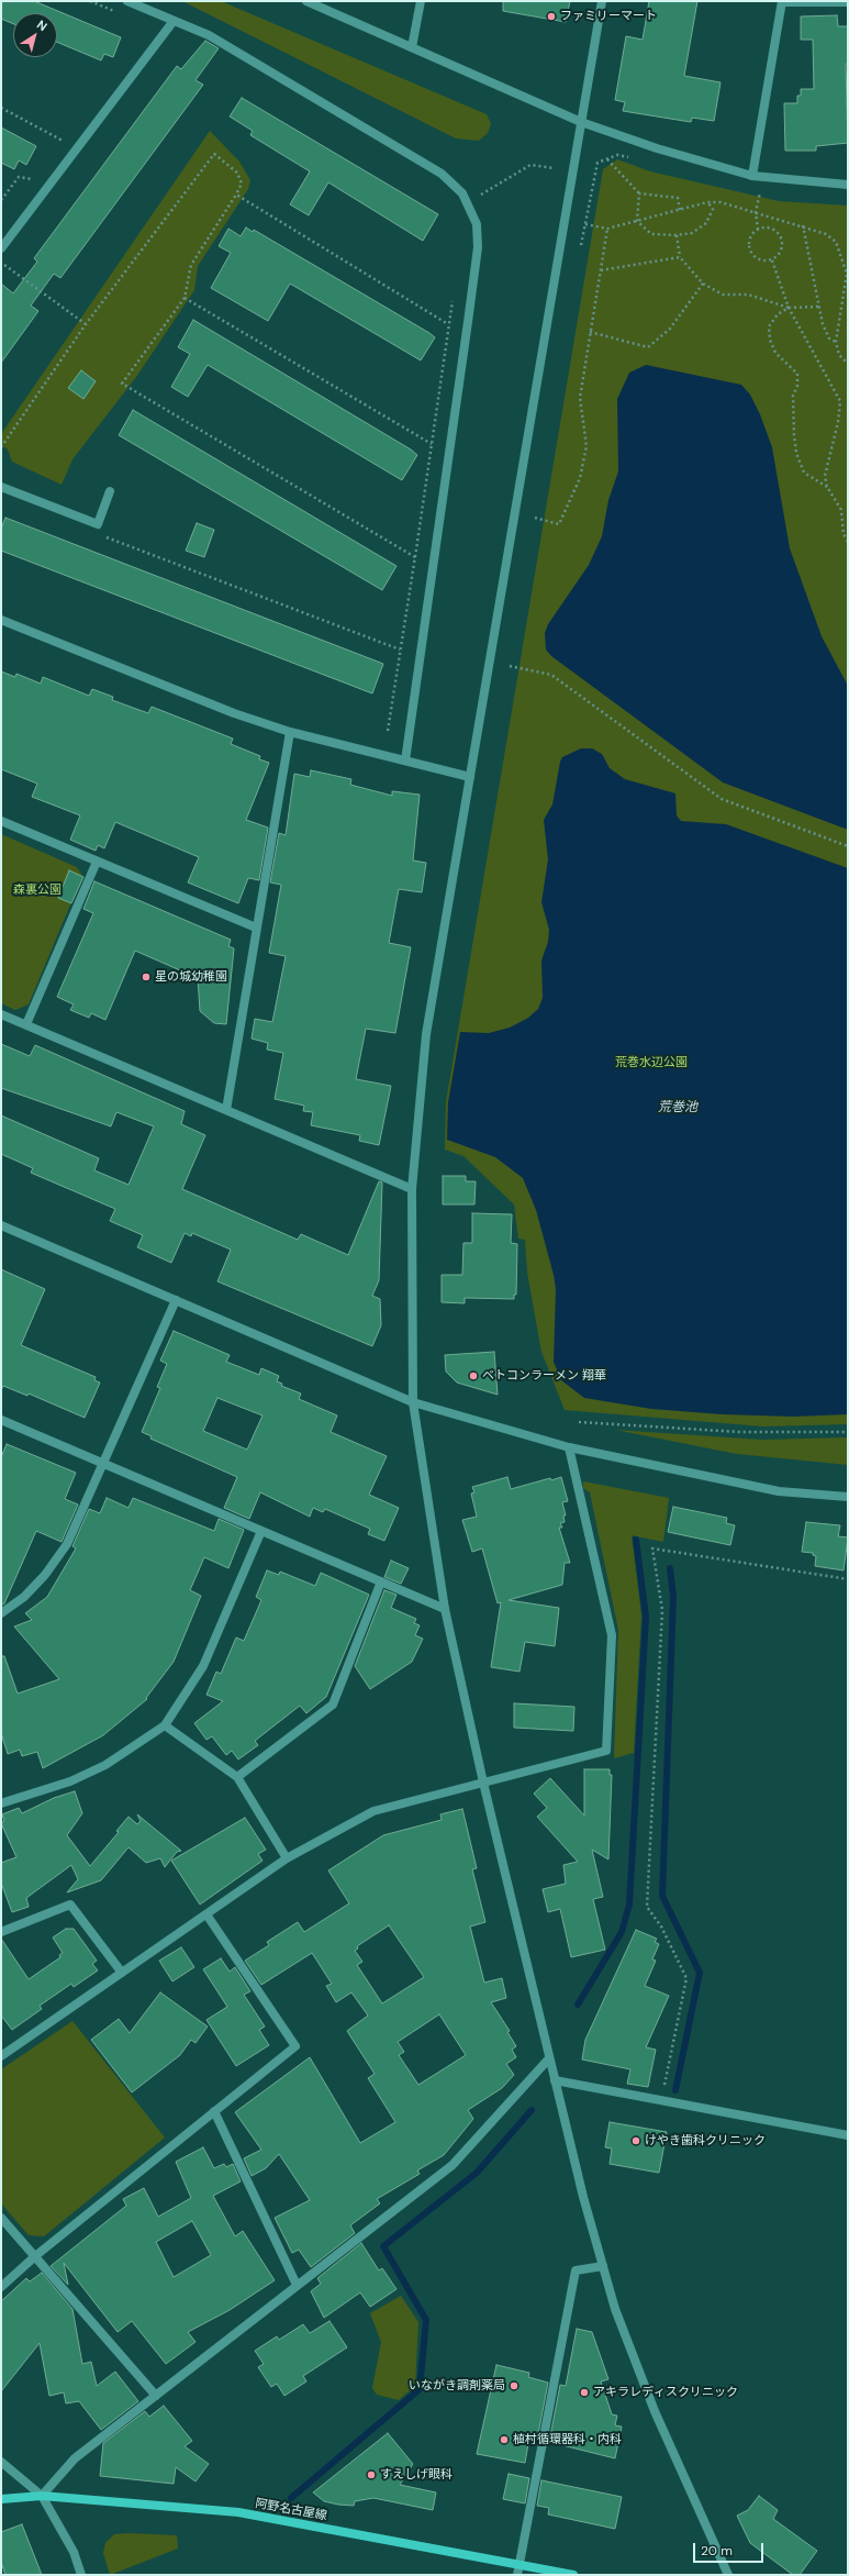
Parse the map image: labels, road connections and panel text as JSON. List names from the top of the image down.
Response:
{
  "streets": {
    "main road": ["阿野名古屋線"]
  },
  "water": ["荒巻池"],
  "parks": ["森裏公園", "荒巻水辺公園"],
  "places": [
    "ファミリーマート",
    "星の城幼稚園",
    "ベトコンラーメン 翔華",
    "けやき歯科クリニック",
    "いながき調剤薬局",
    "アキラレディスクリニック",
    "植村循環器科・内科",
    "すえしげ眼科"
  ],
  "scale_bar": "20 m",
  "north": "top right"
}
